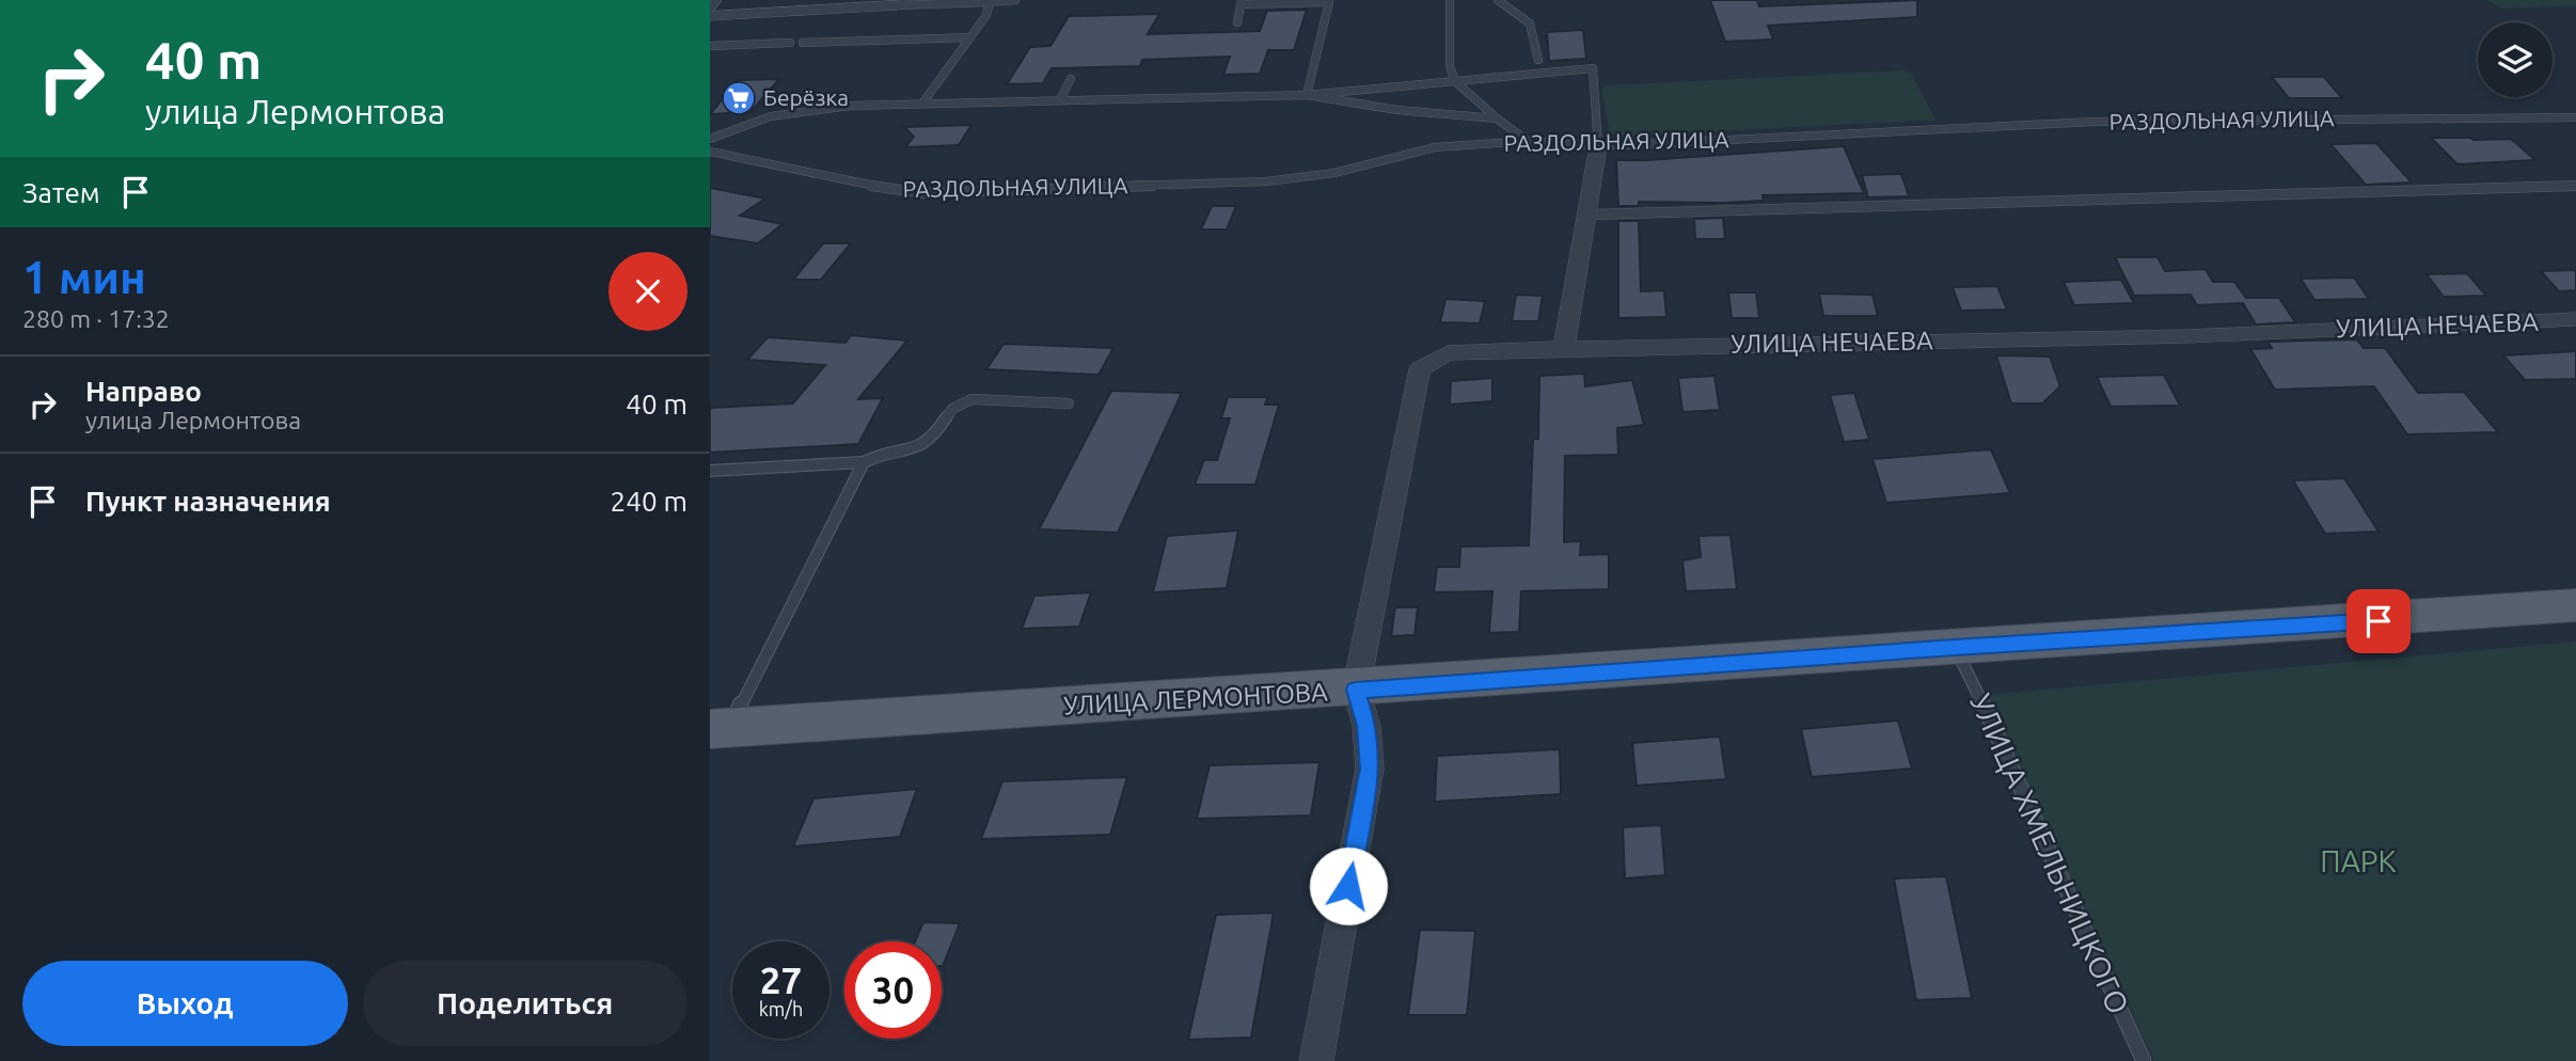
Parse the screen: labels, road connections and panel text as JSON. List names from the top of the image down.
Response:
{
  "streets": {
    "main road": ["УЛИЦА ЛЕРМОНТОВА"],
    "street": ["УЛИЦА НЕЧАЕВА"],
    "lane": ["РАЗДОЛЬНАЯ УЛИЦА", "УЛИЦА ХМЕЛЬНИЦКОГО"]
  },
  "crossings": [
    ["УЛИЦА НЕЧАЕВА", "УЛИЦА ЛЕРМОНТОВА"],
    ["УЛИЦА ЛЕРМОНТОВА", "УЛИЦА ХМЕЛЬНИЦКОГО"]
  ],
  "parks": ["ПАРК"],
  "places": {
    "supermarket": ["Берёзка"]
  },
  "page": {
    "turn": ["40 m", "улица Лермонтова"],
    "then": "Затем",
    "heading": ["1 мин", "280 m · 17:32"],
    "list": [
      {
        "name": "Направо",
        "note": "улица Лермонтова",
        "value": "40 m"
      },
      {
        "name": "Пункт назначения",
        "value": "240 m"
      }
    ],
    "speed": "27 km/h",
    "limit": "30",
    "buttons": ["Выход", "Поделиться"]
  }
}
